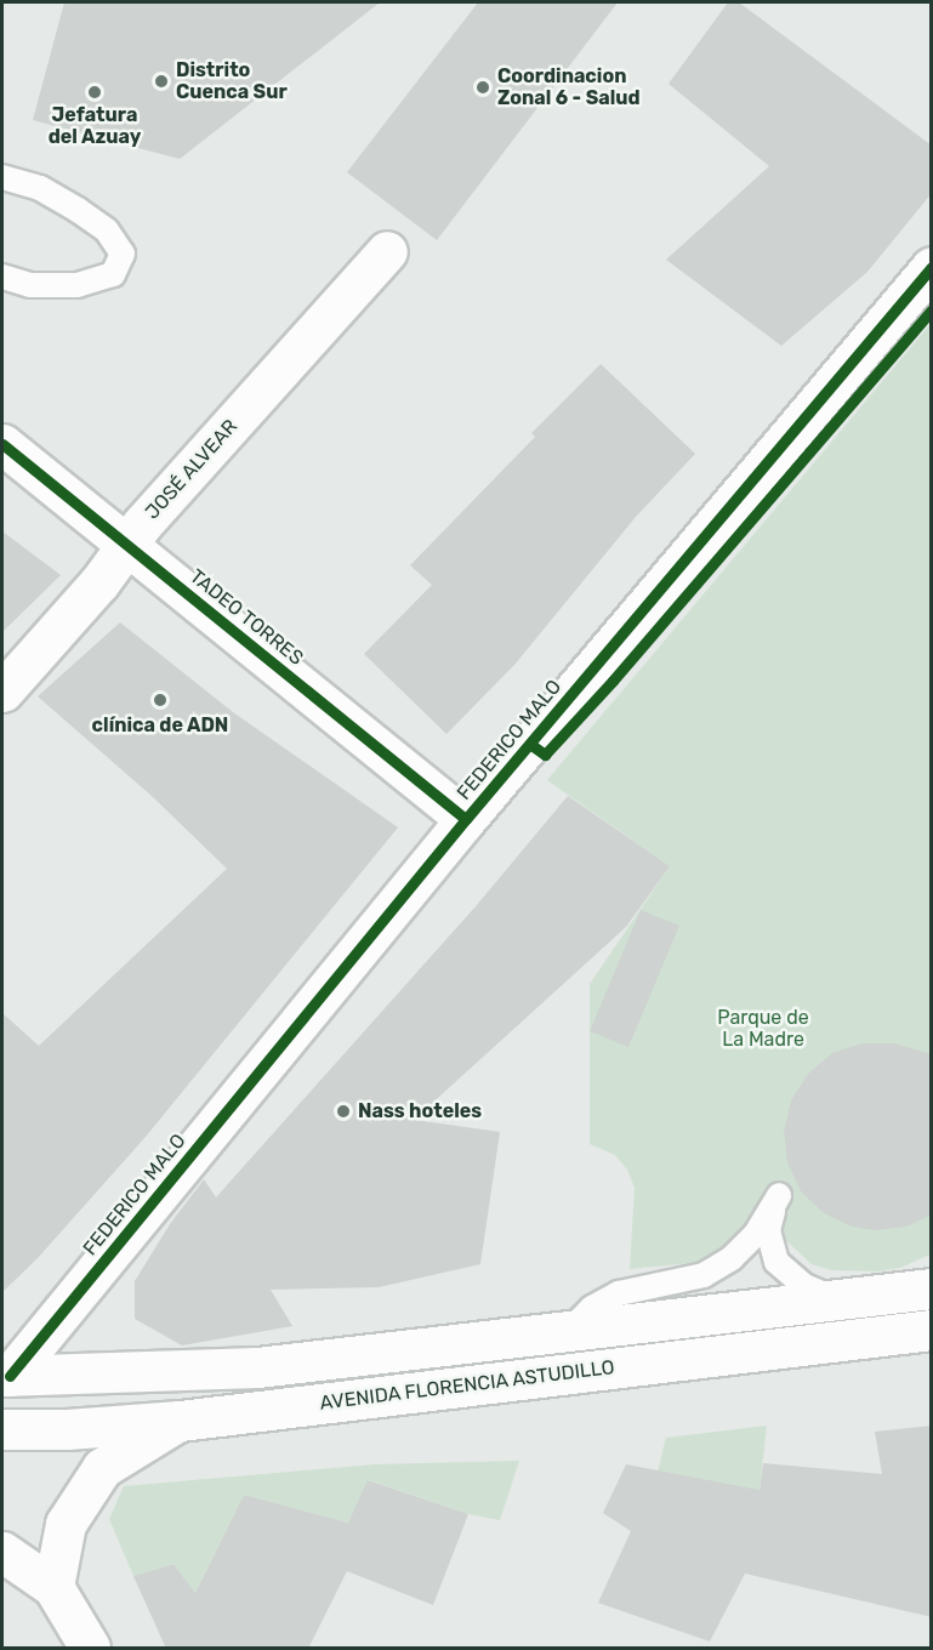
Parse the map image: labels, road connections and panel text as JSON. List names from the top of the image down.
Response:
{
  "streets": {
    "street": [
      "JOSÉ ALVEAR",
      "TADEO TORRES",
      "FEDERICO MALO",
      "AVENIDA FLORENCIA ASTUDILLO"
    ]
  },
  "crossings": [
    ["JOSÉ ALVEAR", "TADEO TORRES"],
    ["TADEO TORRES", "FEDERICO MALO"],
    ["FEDERICO MALO", "AVENIDA FLORENCIA ASTUDILLO"]
  ],
  "parks": ["Parque de La Madre"],
  "places": [
    "Distrito Cuenca Sur",
    "Coordinacion Zonal 6 - Salud",
    "Jefatura del Azuay",
    "clínica de ADN",
    "Nass hoteles"
  ]
}
